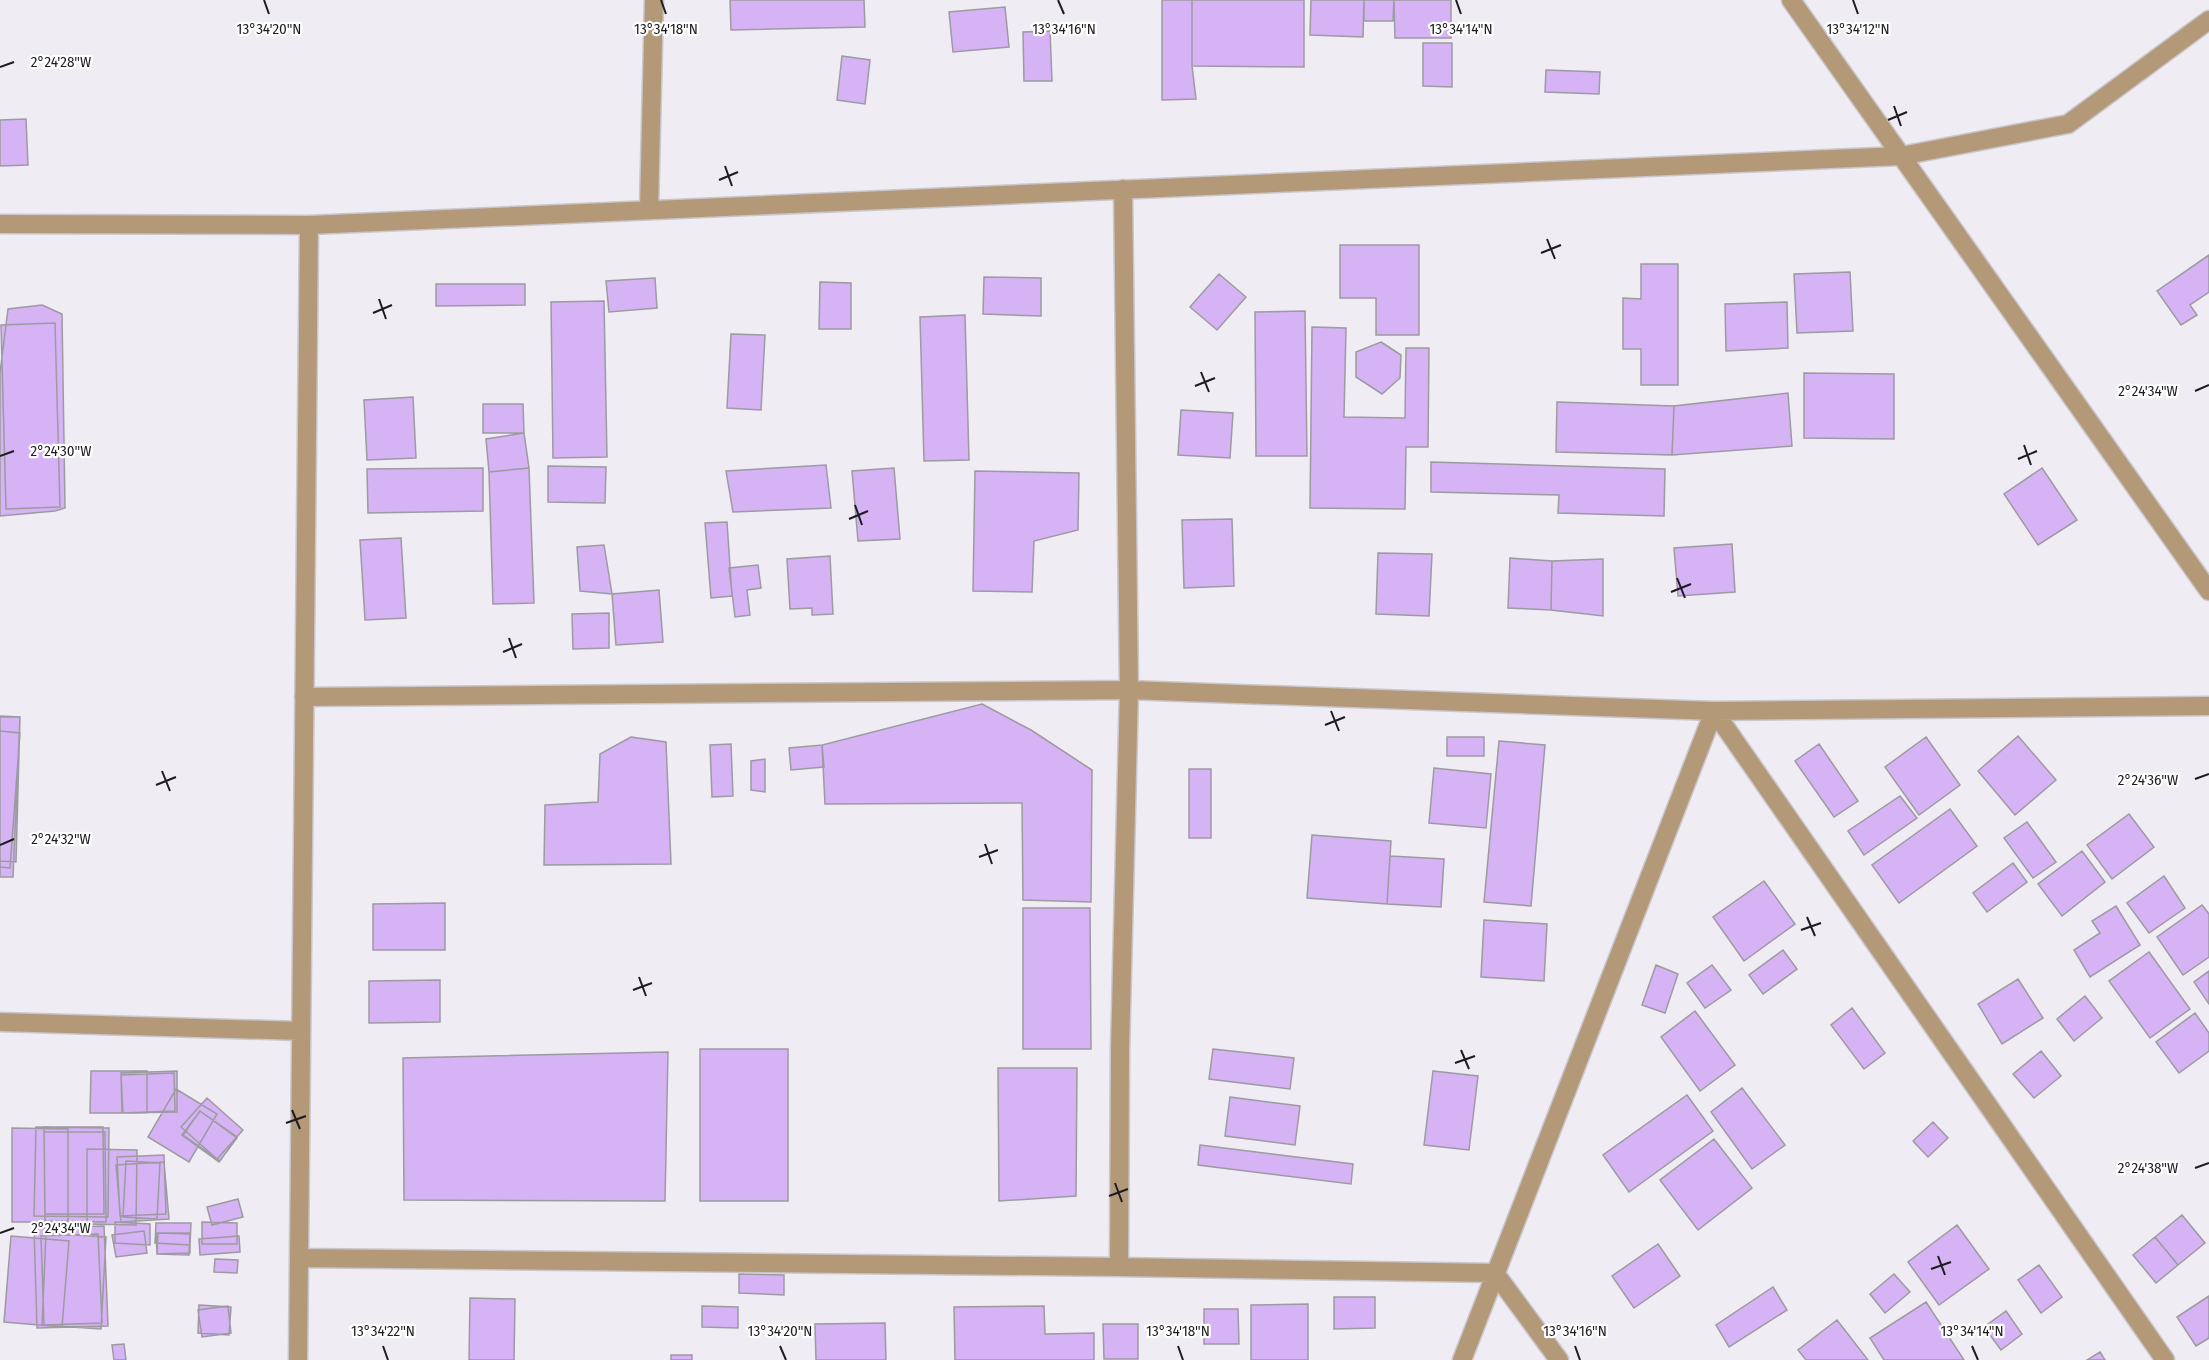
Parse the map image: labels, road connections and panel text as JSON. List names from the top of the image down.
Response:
{
  "coordinates": [
    "13°34'12\"N",
    "13°34'20\"N",
    "13°34'18\"N",
    "13°34'16\"N",
    "13°34'14\"N",
    "2°24'28\"W",
    "2°24'34\"W",
    "2°24'30\"W",
    "2°24'36\"W",
    "2°24'32\"W",
    "2°24'38\"W",
    "13°34'22\"N"
  ]
}
